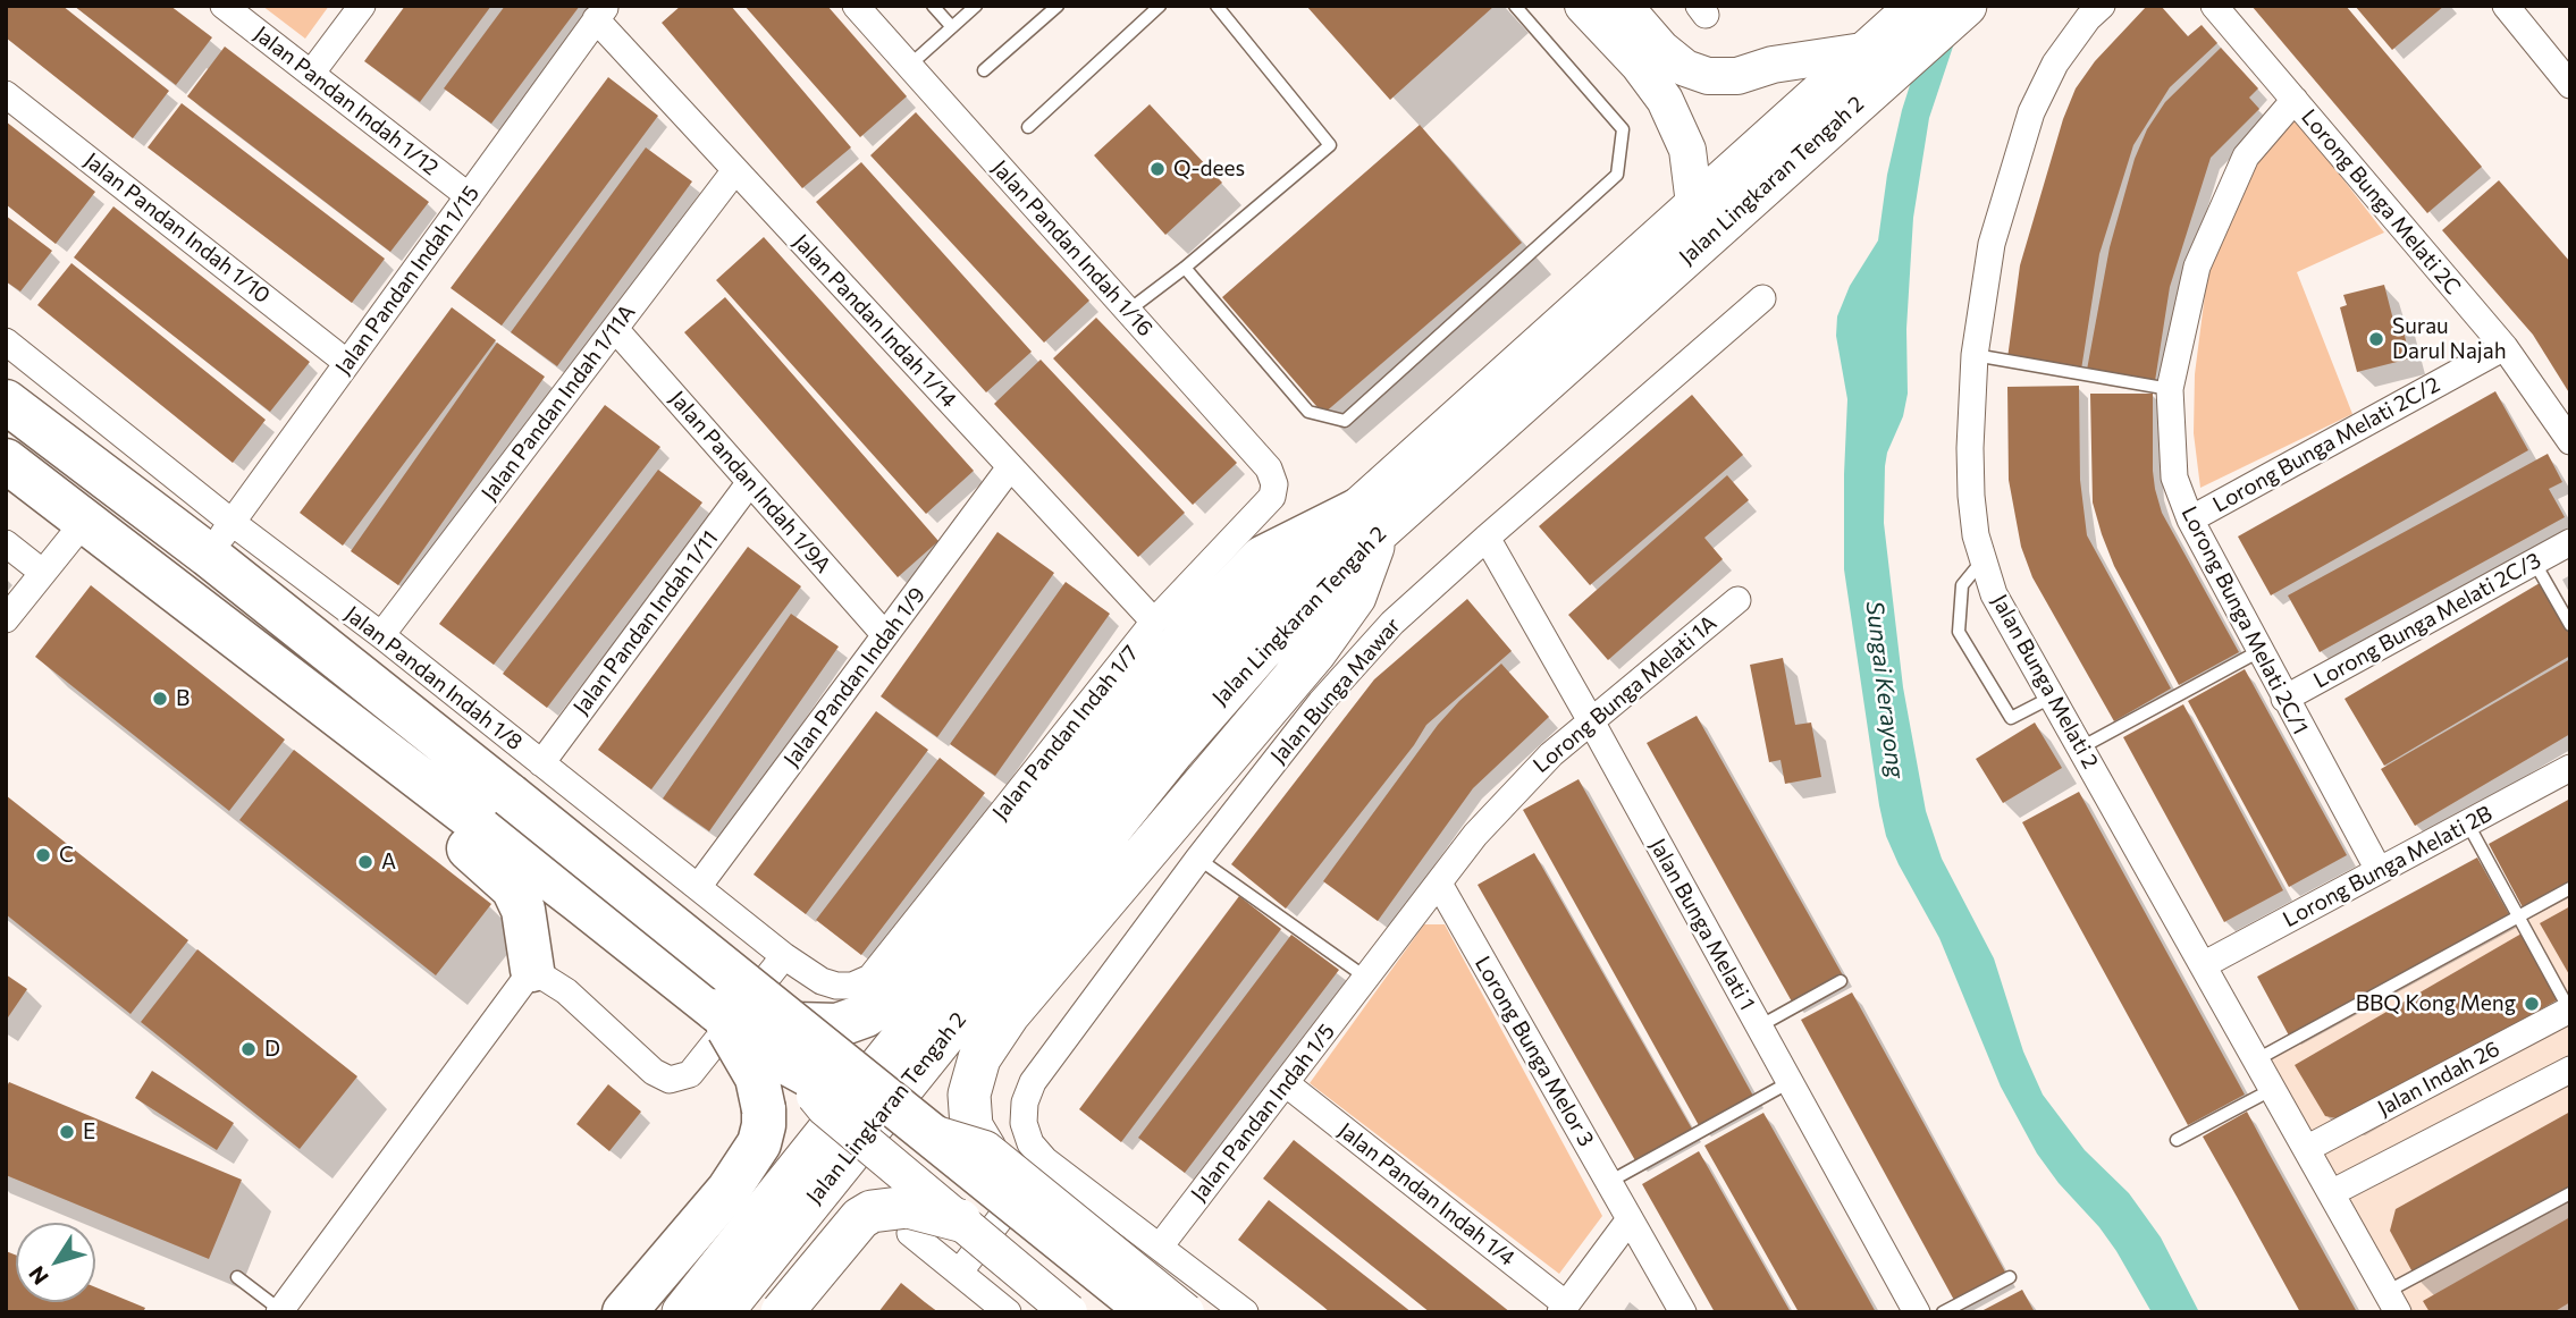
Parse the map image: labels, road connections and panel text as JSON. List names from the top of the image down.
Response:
{
  "streets": {
    "highway": ["Jalan Lingkaran Tengah 2"],
    "street": [
      "Jalan Pandan Indah 1/12",
      "Lorong Bunga Melati 2C",
      "Jalan Pandan Indah 1/10",
      "Jalan Pandan Indah 1/16",
      "Jalan Pandan Indah 1/15",
      "Jalan Pandan Indah 1/14",
      "Jalan Pandan Indah 1/11A",
      "Lorong Bunga Melati 2C/2",
      "Jalan Pandan Indah 1/9A",
      "Lorong Bunga Melati 2C/1",
      "Lorong Bunga Melati 2C/3",
      "Jalan Pandan Indah 1/11",
      "Jalan Pandan Indah 1/9",
      "Jalan Pandan Indah 1/8",
      "Jalan Bunga Melati 2",
      "Jalan Bunga Mawar",
      "Lorong Bunga Melati 1A",
      "Jalan Pandan Indah 1/7",
      "Lorong Bunga Melati 2B",
      "Jalan Bunga Melati 1",
      "Lorong Bunga Melor 3",
      "Jalan Indah 26",
      "Jalan Pandan Indah 1/5",
      "Jalan Pandan Indah 1/4"
    ]
  },
  "crossings": [
    ["Jalan Pandan Indah 1/12", "Jalan Pandan Indah 1/15"],
    ["Lorong Bunga Melati 2C", "Lorong Bunga Melati 2C/2"],
    ["Lorong Bunga Melati 2C", "Lorong Bunga Melati 2C/1"],
    ["Jalan Pandan Indah 1/10", "Jalan Pandan Indah 1/15"],
    ["Jalan Pandan Indah 1/16", "Jalan Pandan Indah 1/7"],
    ["Jalan Pandan Indah 1/15", "Jalan Pandan Indah 1/14"],
    ["Jalan Pandan Indah 1/15", "Jalan Pandan Indah 1/8"],
    ["Jalan Pandan Indah 1/14", "Jalan Pandan Indah 1/11A"],
    ["Jalan Pandan Indah 1/14", "Jalan Pandan Indah 1/9"],
    ["Jalan Pandan Indah 1/14", "Jalan Pandan Indah 1/7"],
    ["Jalan Pandan Indah 1/11A", "Jalan Pandan Indah 1/9A"],
    ["Jalan Pandan Indah 1/11A", "Jalan Pandan Indah 1/8"],
    ["Lorong Bunga Melati 2C/2", "Lorong Bunga Melati 2C/1"],
    ["Jalan Pandan Indah 1/9A", "Jalan Pandan Indah 1/11"],
    ["Jalan Pandan Indah 1/9A", "Jalan Pandan Indah 1/9"],
    ["Lorong Bunga Melati 2C/1", "Lorong Bunga Melati 2C/3"],
    ["Lorong Bunga Melati 2C/1", "Lorong Bunga Melati 2B"],
    ["Jalan Pandan Indah 1/11", "Jalan Pandan Indah 1/8"],
    ["Jalan Pandan Indah 1/9", "Jalan Pandan Indah 1/8"],
    ["Jalan Pandan Indah 1/8", "Jalan Pandan Indah 1/7"],
    ["Jalan Bunga Melati 2", "Lorong Bunga Melati 2B"],
    ["Jalan Bunga Melati 2", "Jalan Indah 26"],
    ["Jalan Bunga Mawar", "Jalan Bunga Melati 1"],
    ["Lorong Bunga Melati 1A", "Jalan Bunga Melati 1"],
    ["Lorong Bunga Melati 1A", "Lorong Bunga Melor 3"],
    ["Lorong Bunga Melati 1A", "Jalan Pandan Indah 1/5"],
    ["Jalan Pandan Indah 1/5", "Jalan Pandan Indah 1/4"]
  ],
  "water": ["Sungai Kerayong"],
  "places": [
    "Q-dees",
    "Surau Darul Najah",
    "B",
    "C",
    "A",
    "BBQ Kong Meng",
    "D",
    "E"
  ],
  "north": "bottom left"
}
